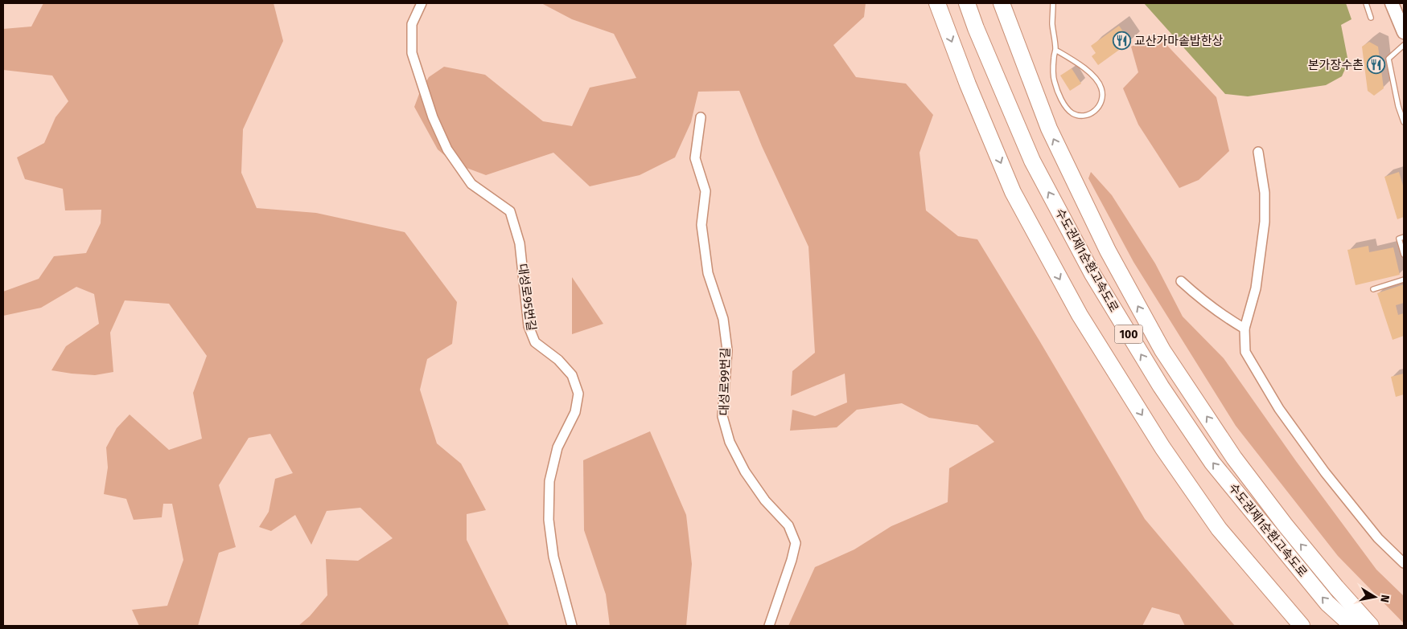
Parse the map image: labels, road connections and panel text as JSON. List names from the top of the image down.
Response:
{
  "streets": {
    "highway": ["수도권제1순환고속도로", "100"],
    "street": ["대성로95번길", "대성로99번길"]
  },
  "places": {
    "restaurant": ["교산가마솥밥한상", "본가장수촌"]
  },
  "north": "right"
}
